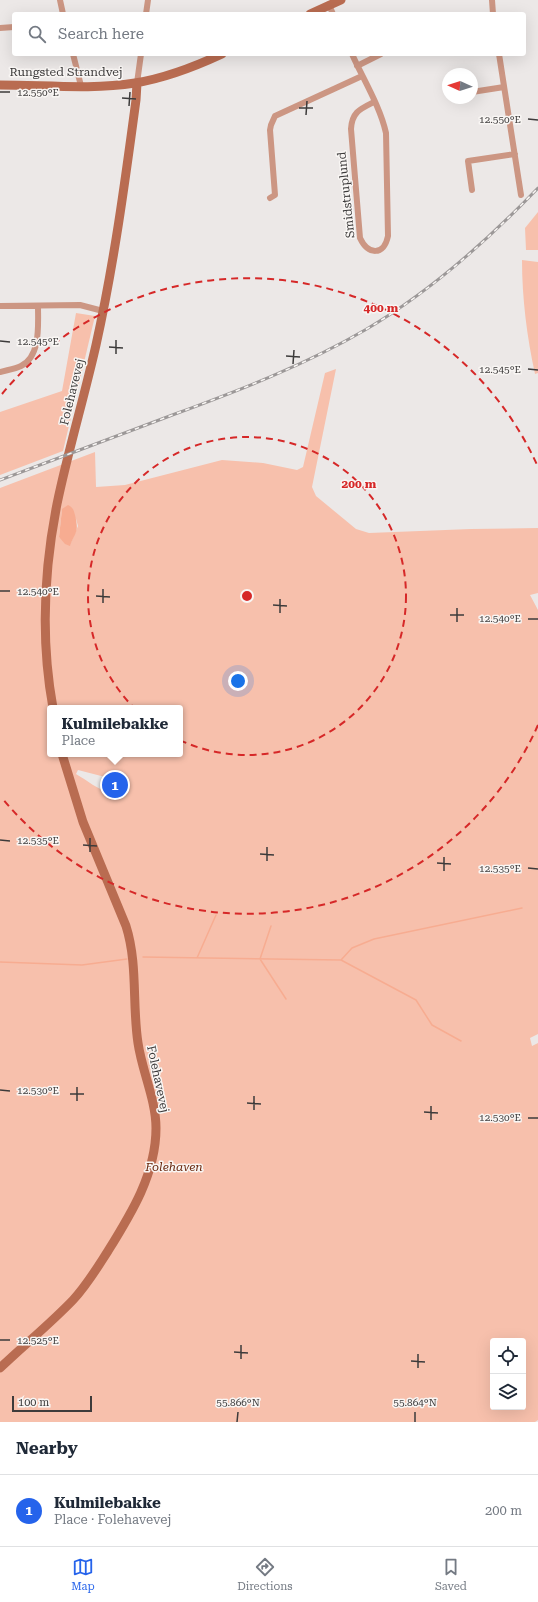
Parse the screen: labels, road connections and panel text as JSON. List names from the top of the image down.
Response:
{
  "streets": {
    "street": ["Rungsted Strandvej", "Smidstruplund", "Folehavevej"]
  },
  "crossings": [
    ["Rungsted Strandvej", "Folehavevej"]
  ],
  "parks": ["Folehaven"],
  "scale_bar": "100 m",
  "north": "left",
  "page": {
    "search": "Search here",
    "popup": ["Kulmilebakke", "Place"],
    "pins": "1",
    "scale": "100 m",
    "heading": "Nearby",
    "list": [
      {
        "mark": "1",
        "name": "Kulmilebakke",
        "note": "Place · Folehavevej",
        "value": "200 m"
      }
    ],
    "nav": ["Map", "Directions", "Saved"]
  },
  "coordinates": [
    "12.550°E",
    "12.545°E",
    "12.540°E",
    "12.535°E",
    "12.530°E",
    "12.525°E",
    "55.866°N",
    "55.864°N"
  ],
  "rings": ["400 m", "200 m"]
}
